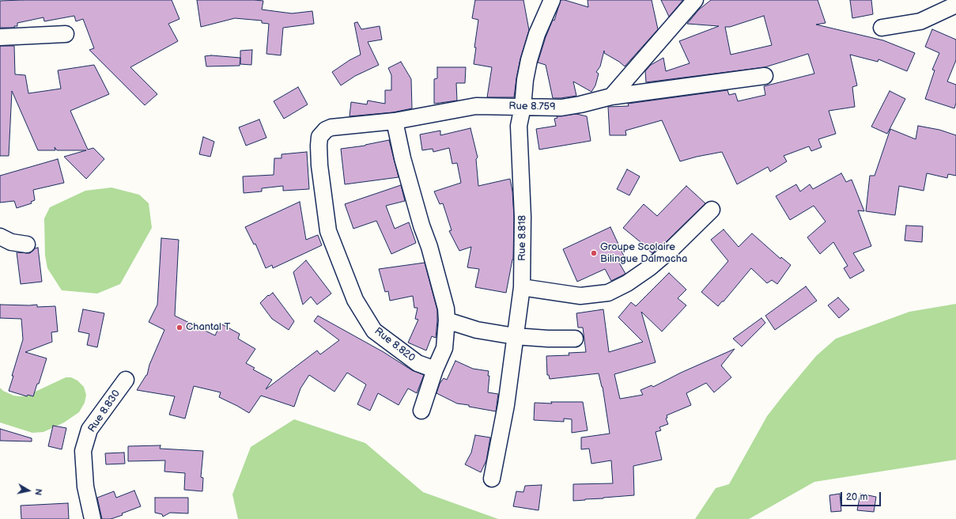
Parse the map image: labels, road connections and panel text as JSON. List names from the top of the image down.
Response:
{
  "streets": {
    "street": [
      "Rue 8.759",
      "Rue 8.818",
      "Rue 8.820",
      "Rue 8.830"
    ]
  },
  "crossings": [
    ["Rue 8.759", "Rue 8.818"],
    ["Rue 8.759", "Rue 8.820"]
  ],
  "places": ["Groupe Scolaire Bilingue Dalmacha", "Chantal T"],
  "scale_bar": "20 m",
  "north": "right"
}
